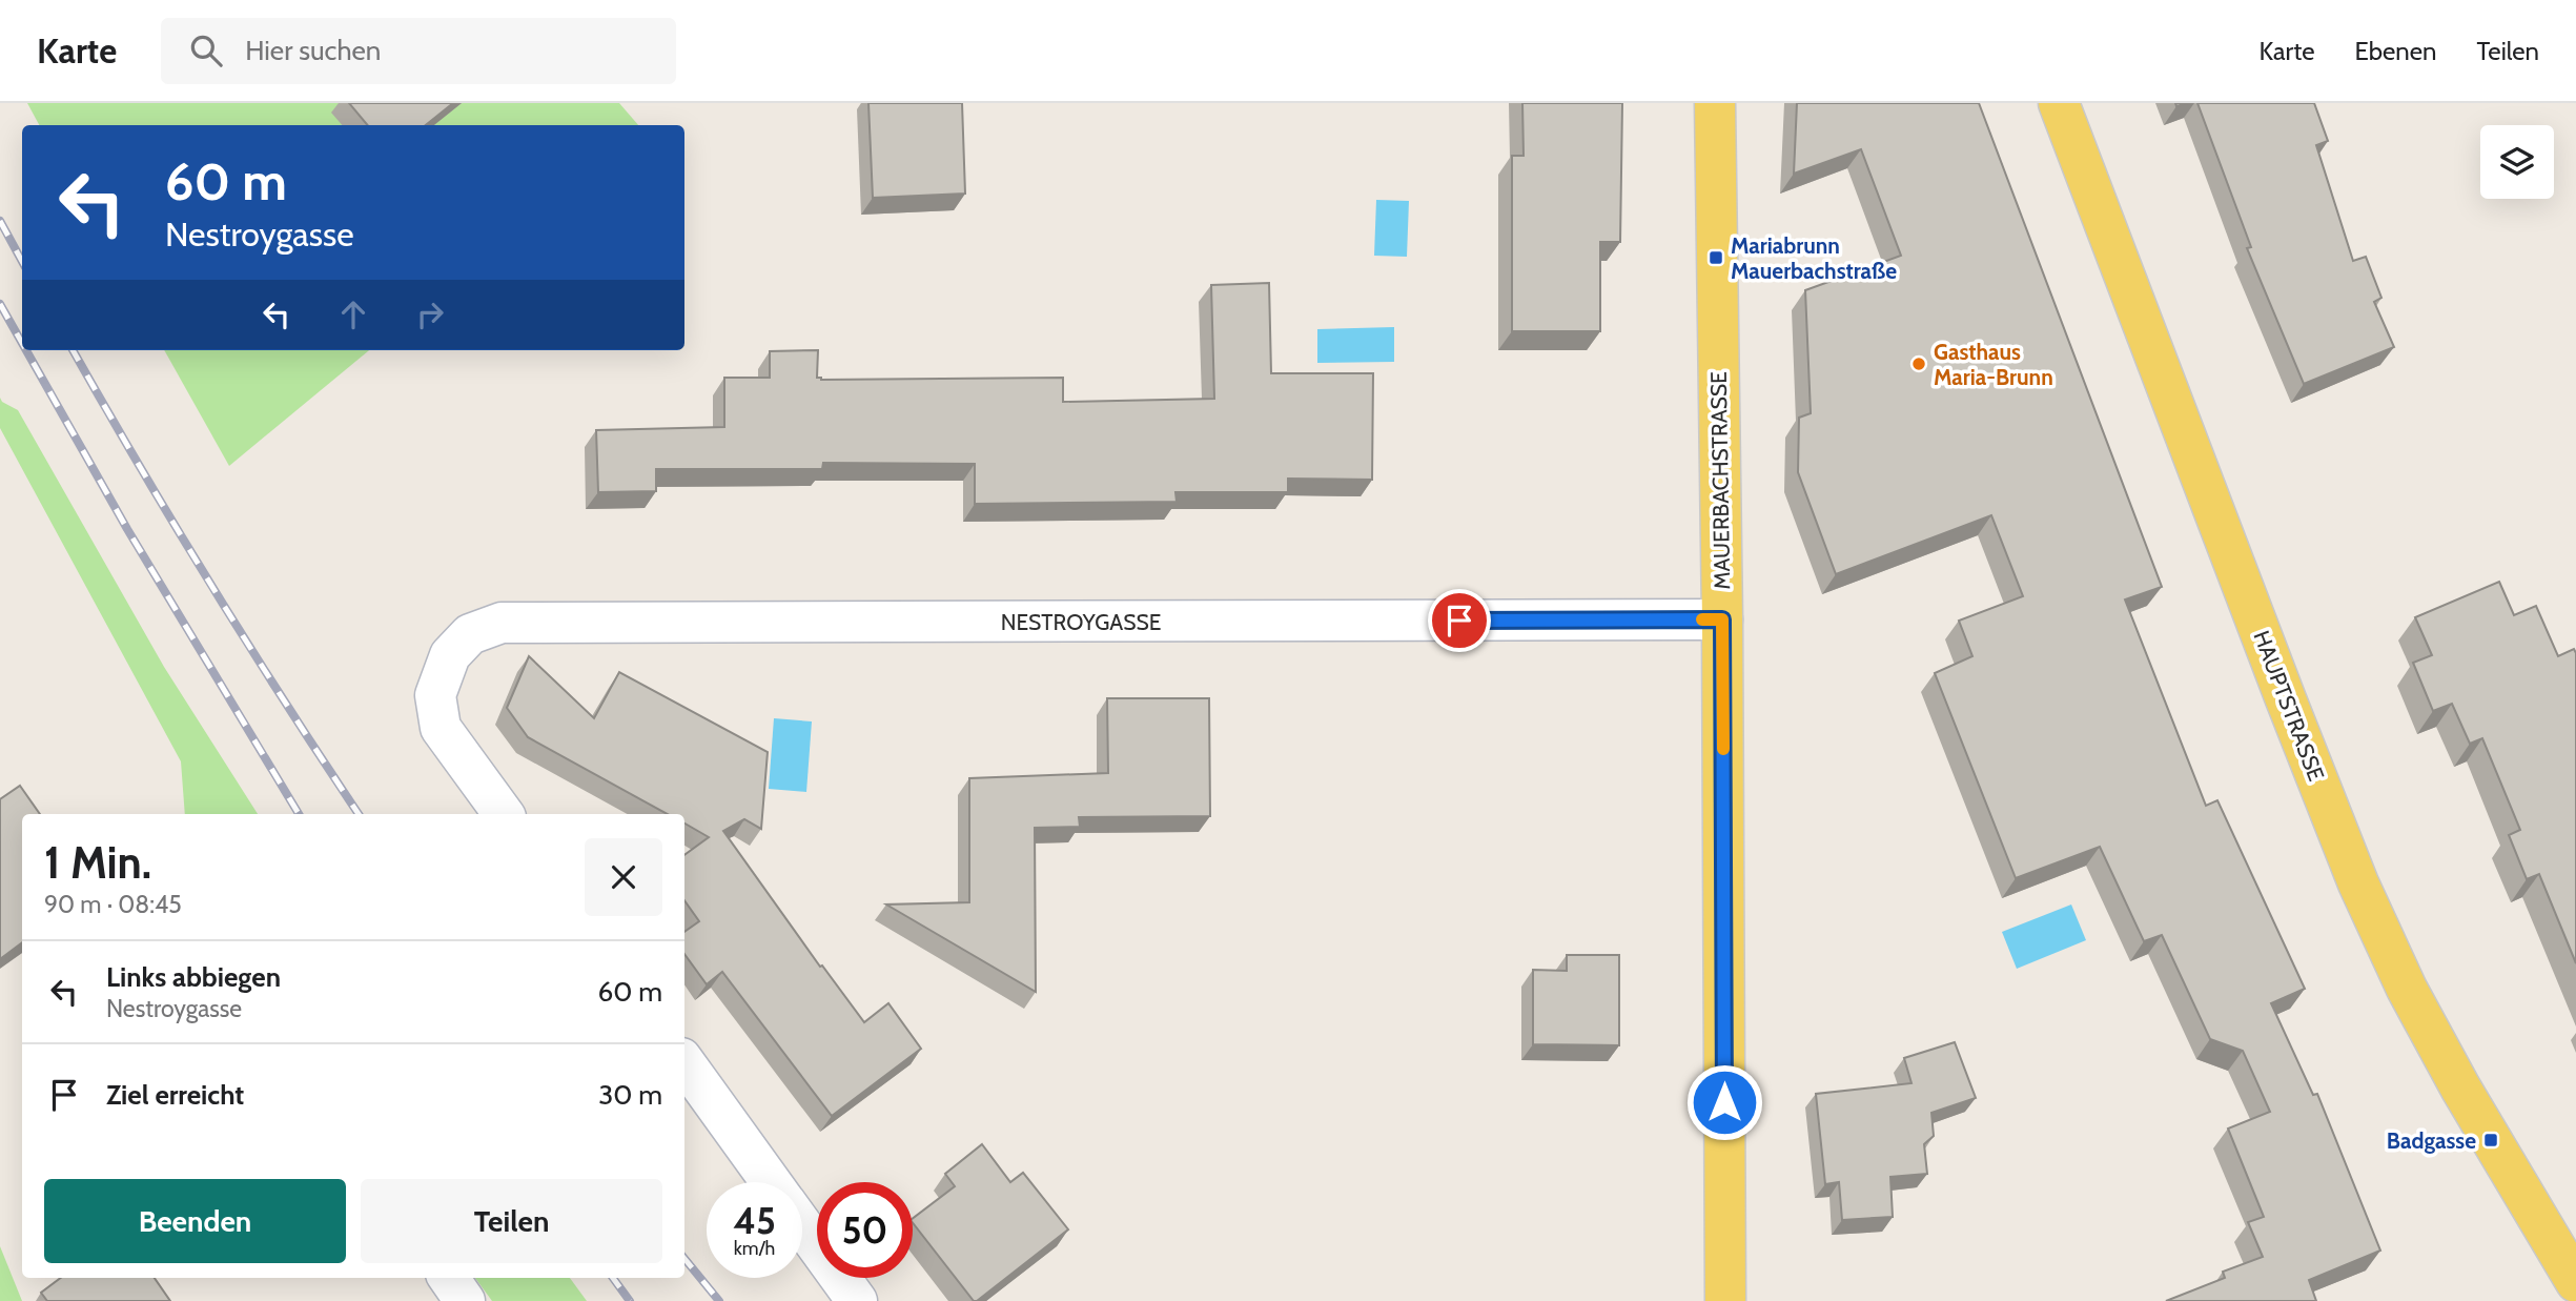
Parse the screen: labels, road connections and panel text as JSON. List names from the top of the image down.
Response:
{
  "streets": {
    "main road": ["MAUERBACHSTRASSE", "HAUPTSTRASSE"],
    "street": ["NESTROYGASSE"]
  },
  "crossings": [
    ["MAUERBACHSTRASSE", "NESTROYGASSE"]
  ],
  "places": {
    "transit": ["Mariabrunn Mauerbachstraße", "Badgasse"],
    "other": ["Gasthaus Maria-Brunn"]
  },
  "page": {
    "header": "Karte",
    "search": "Hier suchen",
    "nav": ["Karte", "Ebenen", "Teilen"],
    "turn": ["60 m", "Nestroygasse"],
    "heading": ["1 Min.", "90 m · 08:45"],
    "list": [
      {
        "name": "Links abbiegen",
        "note": "Nestroygasse",
        "value": "60 m"
      },
      {
        "name": "Ziel erreicht",
        "value": "30 m"
      }
    ],
    "buttons": ["Beenden", "Teilen"],
    "speed": "45 km/h",
    "limit": "50"
  }
}
